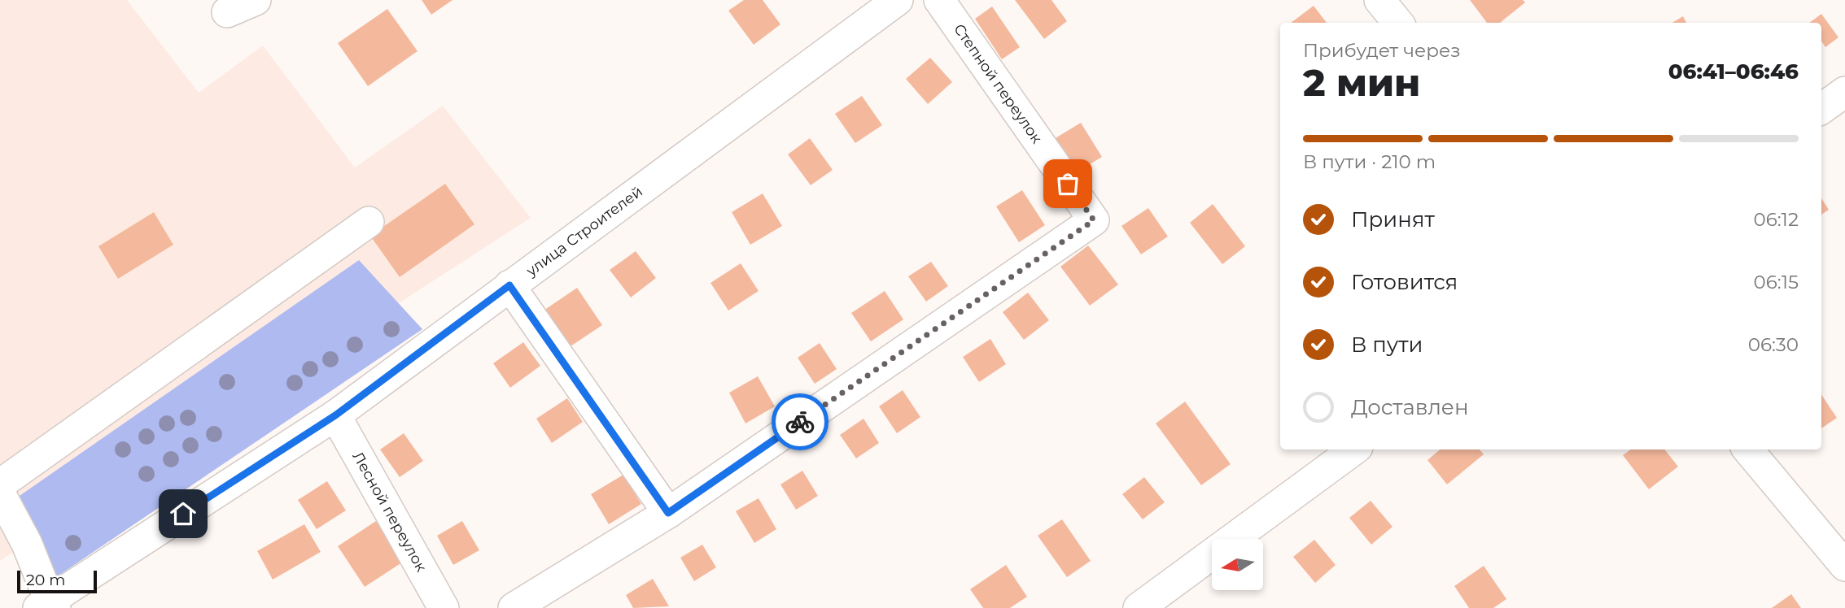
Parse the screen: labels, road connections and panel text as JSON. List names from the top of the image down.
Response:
{
  "streets": {
    "street": ["Степной переулок", "улица Строителей", "Лесной переулок"]
  },
  "crossings": [
    ["улица Строителей", "Лесной переулок"]
  ],
  "scale_bar": "20 m",
  "north": "left",
  "page": {
    "heading": ["2 мин", "Прибудет через", "06:41–06:46"],
    "bar": "В пути · 210 m",
    "list": [
      ["Принят", "06:12"],
      ["Готовится", "06:15"],
      ["В пути", "06:30"],
      "Доставлен"
    ],
    "scale": "20 m"
  }
}
